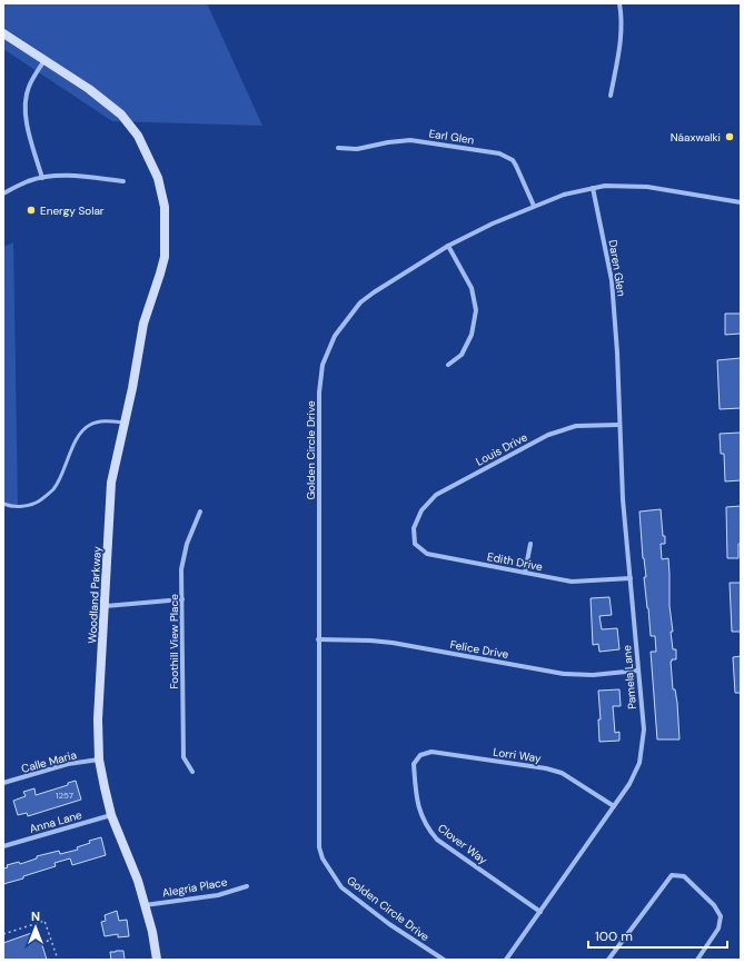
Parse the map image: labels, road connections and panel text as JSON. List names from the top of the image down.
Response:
{
  "streets": {
    "street": [
      "Earl Glen",
      "Daren Glen",
      "Louis Drive",
      "Golden Circle Drive",
      "Edith Drive",
      "Woodland Parkway",
      "Foothill View Place",
      "Felice Drive",
      "Pamela Lane",
      "Lorri Way",
      "Calle Maria",
      "Anna Lane",
      "Clover Way",
      "Alegria Place"
    ]
  },
  "crossings": [
    ["Earl Glen", "Golden Circle Drive"],
    ["Daren Glen", "Golden Circle Drive"],
    ["Daren Glen", "Pamela Lane"],
    ["Louis Drive", "Edith Drive"],
    ["Louis Drive", "Pamela Lane"],
    ["Golden Circle Drive", "Felice Drive"],
    ["Edith Drive", "Pamela Lane"],
    ["Woodland Parkway", "Calle Maria"],
    ["Woodland Parkway", "Anna Lane"],
    ["Woodland Parkway", "Alegria Place"],
    ["Felice Drive", "Pamela Lane"],
    ["Pamela Lane", "Lorri Way"],
    ["Pamela Lane", "Clover Way"],
    ["Lorri Way", "Clover Way"]
  ],
  "places": ["Náaxwalki", "Energy Solar"],
  "house_numbers": ["1257"],
  "scale_bar": "100 m",
  "north": "top"
}
